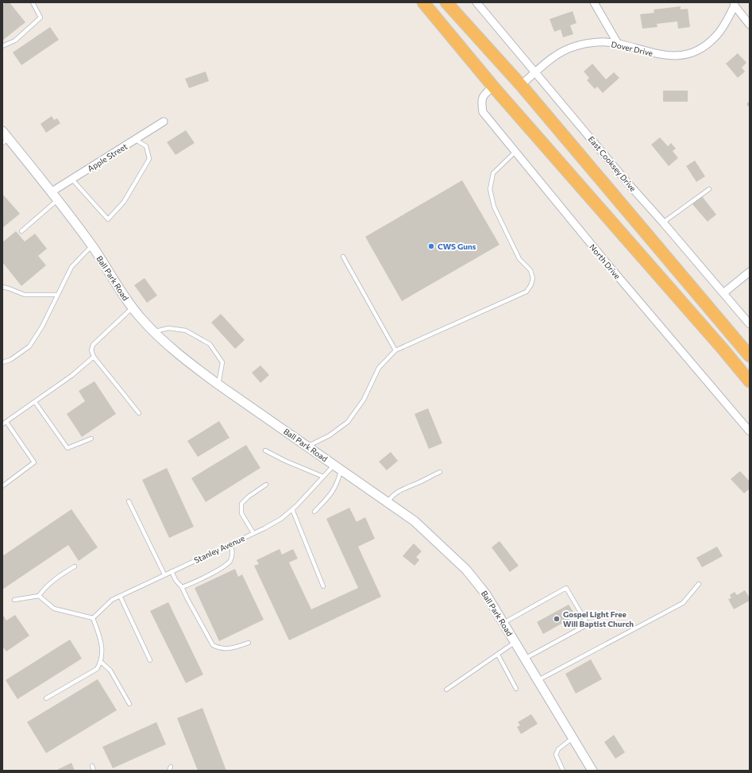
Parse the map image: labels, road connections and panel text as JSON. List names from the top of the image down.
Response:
{
  "streets": {
    "street": [
      "Dover Drive",
      "Apple Street",
      "East Cooksey Drive",
      "North Drive",
      "Ball Park Road"
    ],
    "lane": ["Stanley Avenue"]
  },
  "crossings": [
    ["Dover Drive", "East Cooksey Drive"],
    ["Apple Street", "Ball Park Road"],
    ["Ball Park Road", "Stanley Avenue"]
  ],
  "places": ["CWS Guns", "Gospel Light Free Will Baptist Church"]
}
